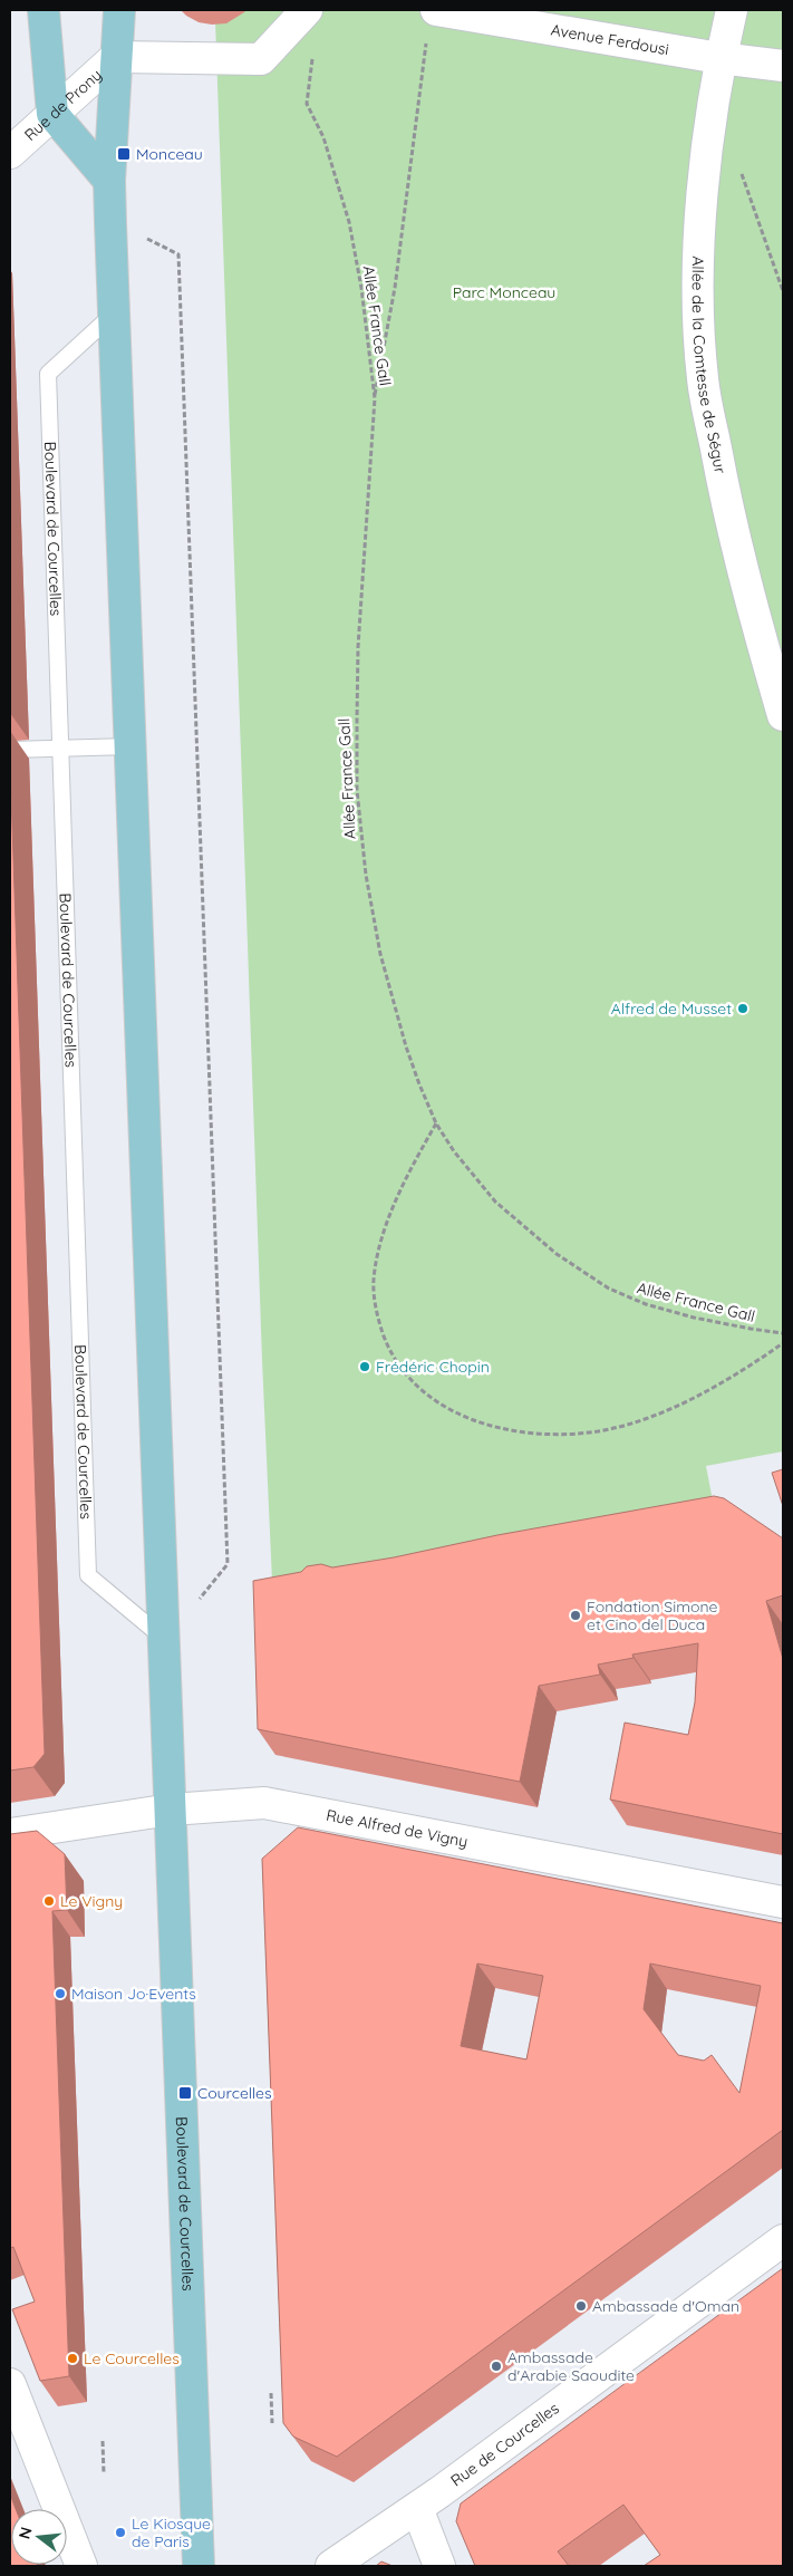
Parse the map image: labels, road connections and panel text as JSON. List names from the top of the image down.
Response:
{
  "streets": {
    "main road": ["Boulevard de Courcelles"],
    "street": [
      "Avenue Ferdousi",
      "Rue de Prony",
      "Allée de la Comtesse de Ségur",
      "Rue Alfred de Vigny",
      "Rue de Courcelles"
    ],
    "path": ["Allée France Gall"]
  },
  "crossings": [
    ["Avenue Ferdousi", "Allée de la Comtesse de Ségur"],
    ["Rue de Prony", "Boulevard de Courcelles"],
    ["Boulevard de Courcelles", "Rue Alfred de Vigny"]
  ],
  "parks": ["Parc Monceau"],
  "places": {
    "transit": ["Monceau", "Courcelles"],
    "other": [
      "Alfred de Musset",
      "Frédéric Chopin",
      "Fondation Simone et Cino del Duca",
      "Le Vigny",
      "Maison Jo·Events",
      "Ambassade d'Oman",
      "Le Courcelles",
      "Ambassade d'Arabie Saoudite",
      "Le Kiosque de Paris"
    ]
  },
  "north": "left"
}
